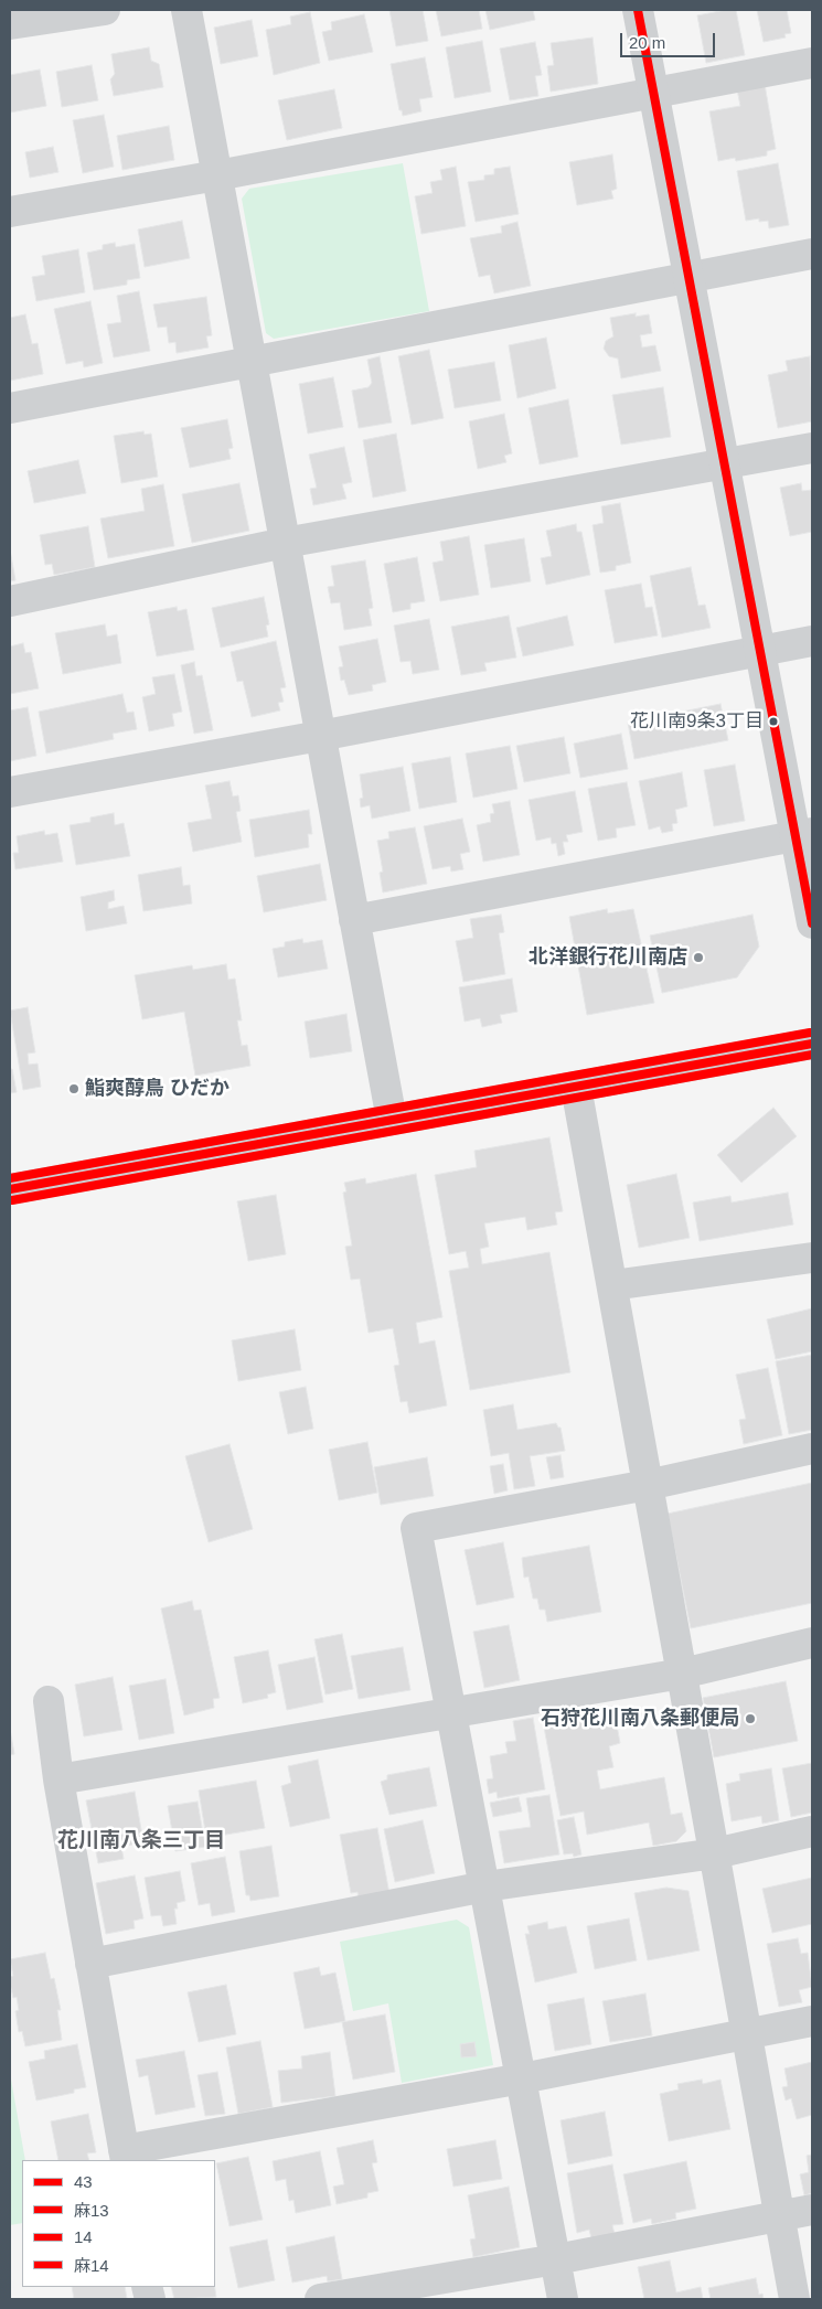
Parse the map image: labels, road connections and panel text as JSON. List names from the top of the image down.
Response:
{
  "districts": ["花川南八条三丁目"],
  "places": [
    "花川南9条3丁目",
    "北洋銀行花川南店",
    "鮨爽醇鳥 ひだか",
    "石狩花川南八条郵便局"
  ],
  "lines": [
    "transit line 43",
    "transit line 麻14",
    "transit line 麻13",
    "transit line 14"
  ],
  "legend": [
    "43",
    "麻13",
    "14",
    "麻14"
  ],
  "scale_bar": "20 m"
}
